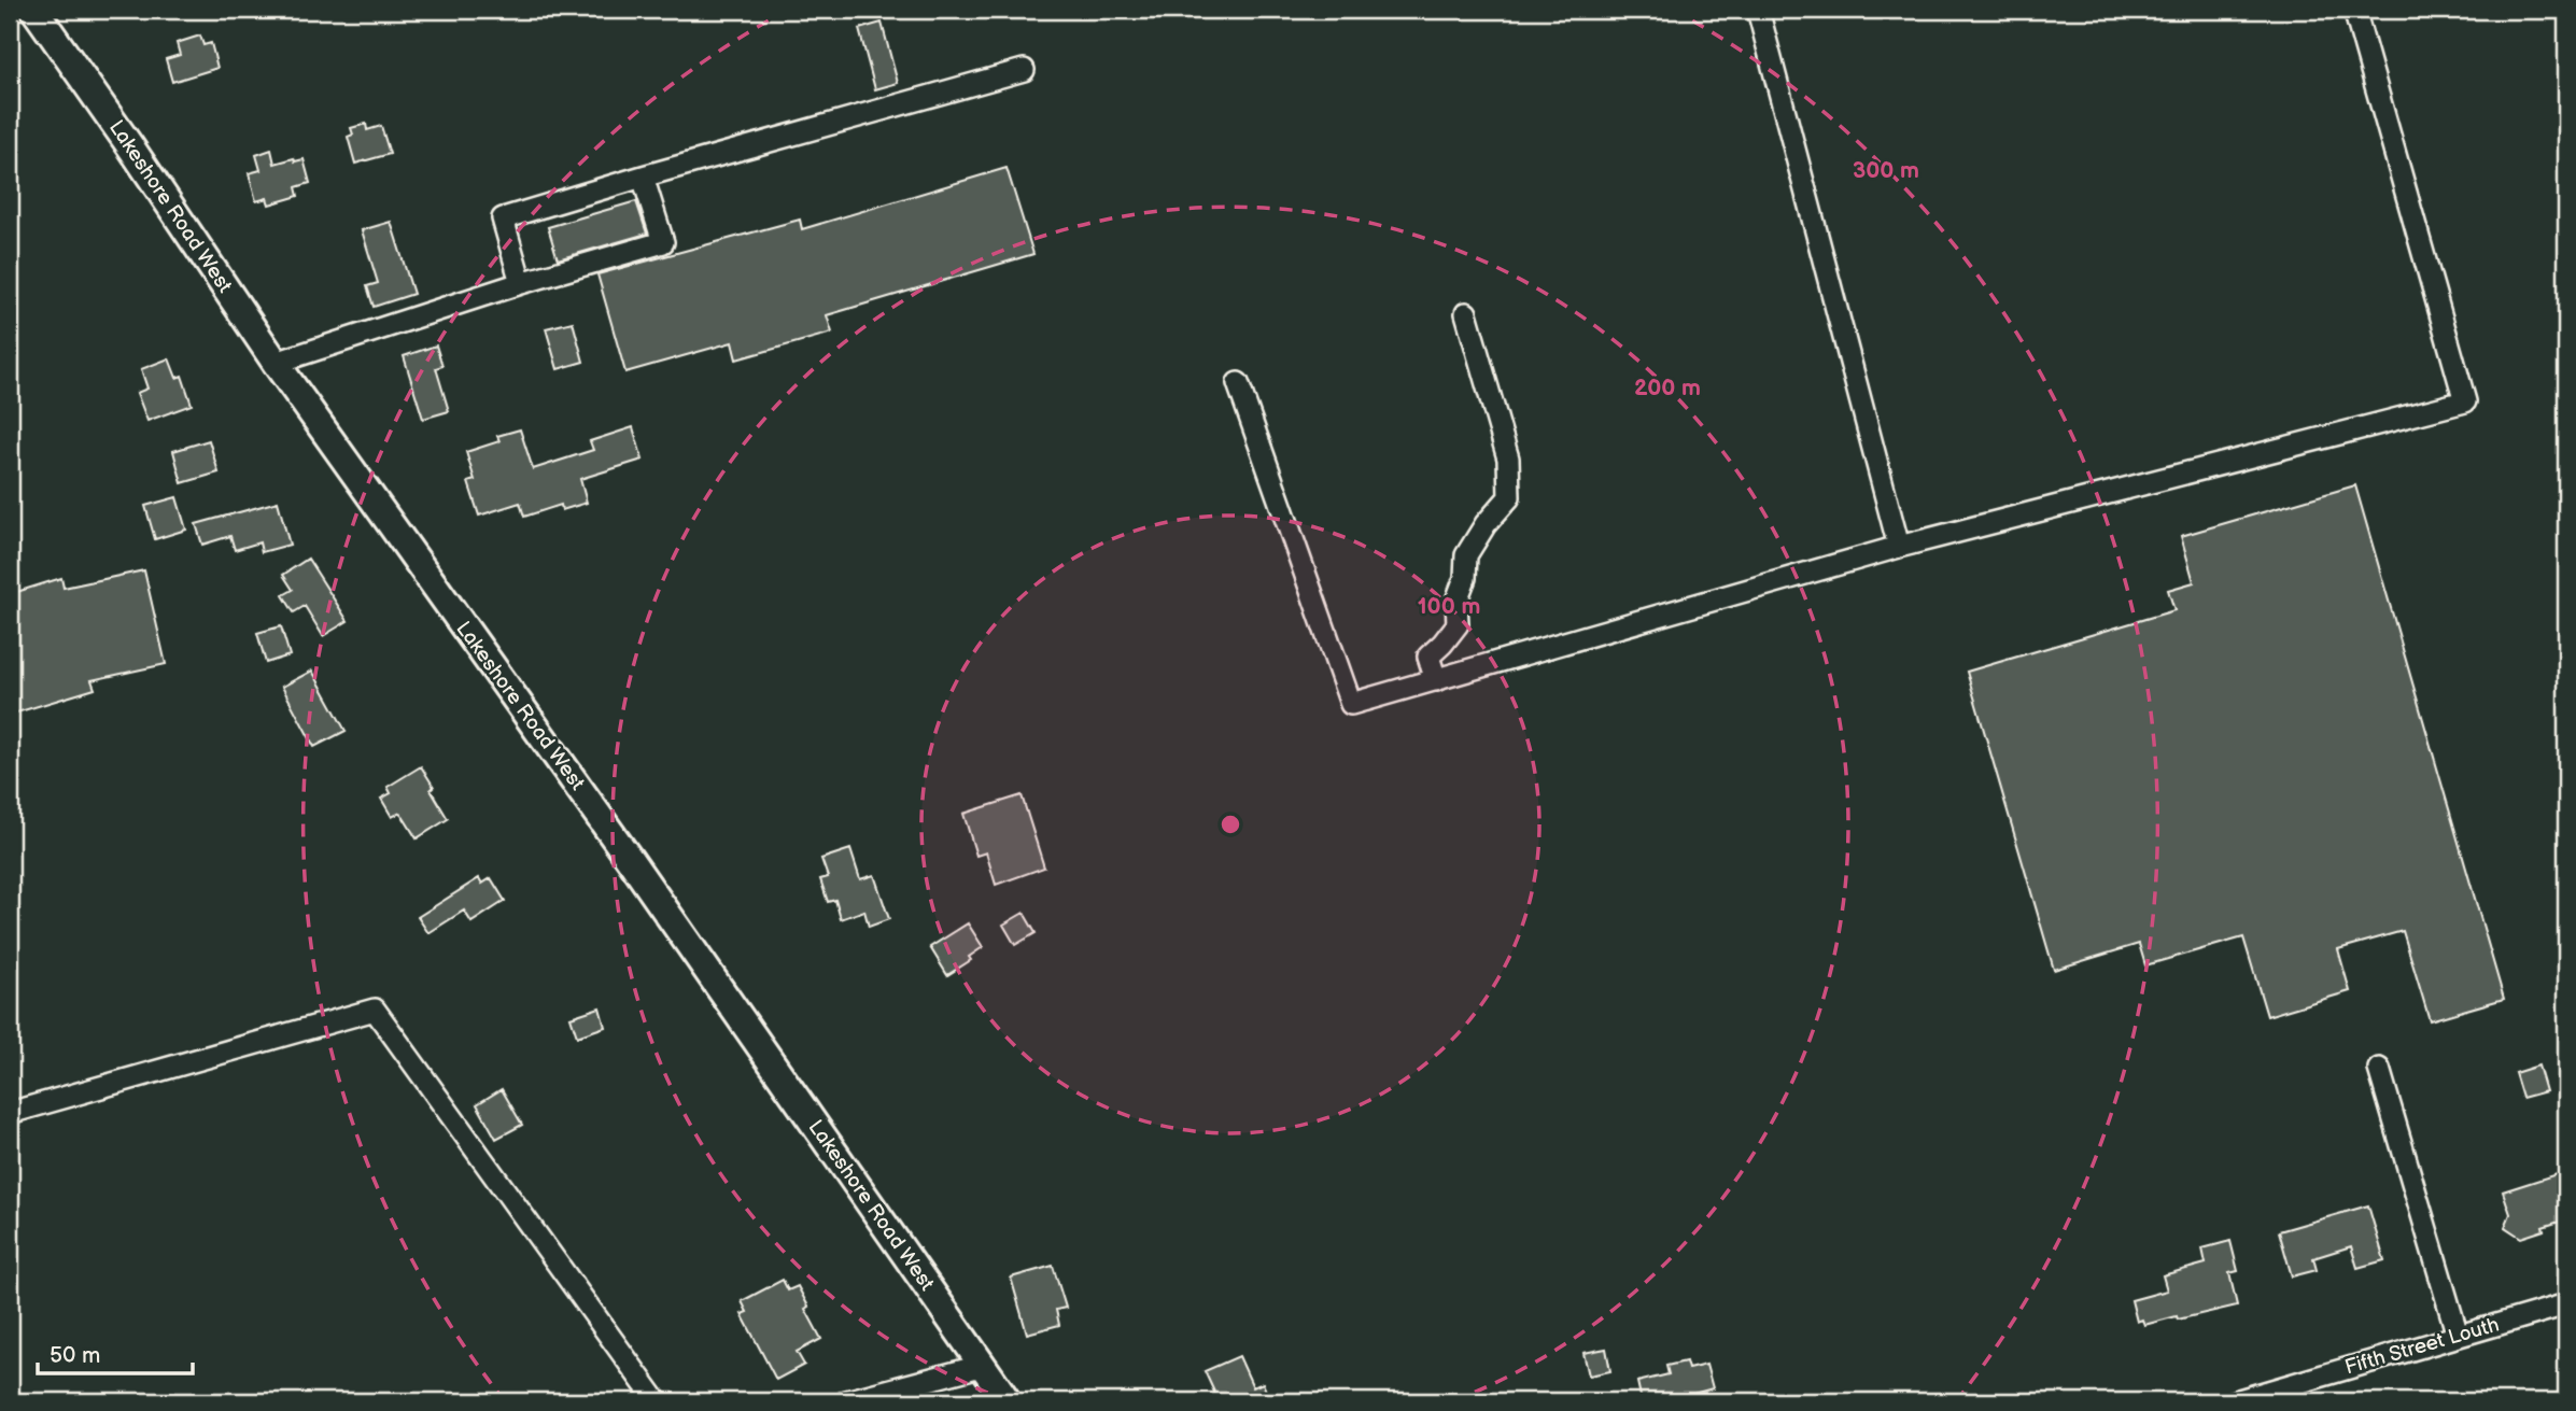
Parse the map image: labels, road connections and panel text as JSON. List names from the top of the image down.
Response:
{
  "streets": {
    "main road": ["Lakeshore Road West"],
    "street": ["Fifth Street Louth"]
  },
  "scale_bar": "50 m",
  "rings": ["300 m", "200 m", "100 m"]
}
